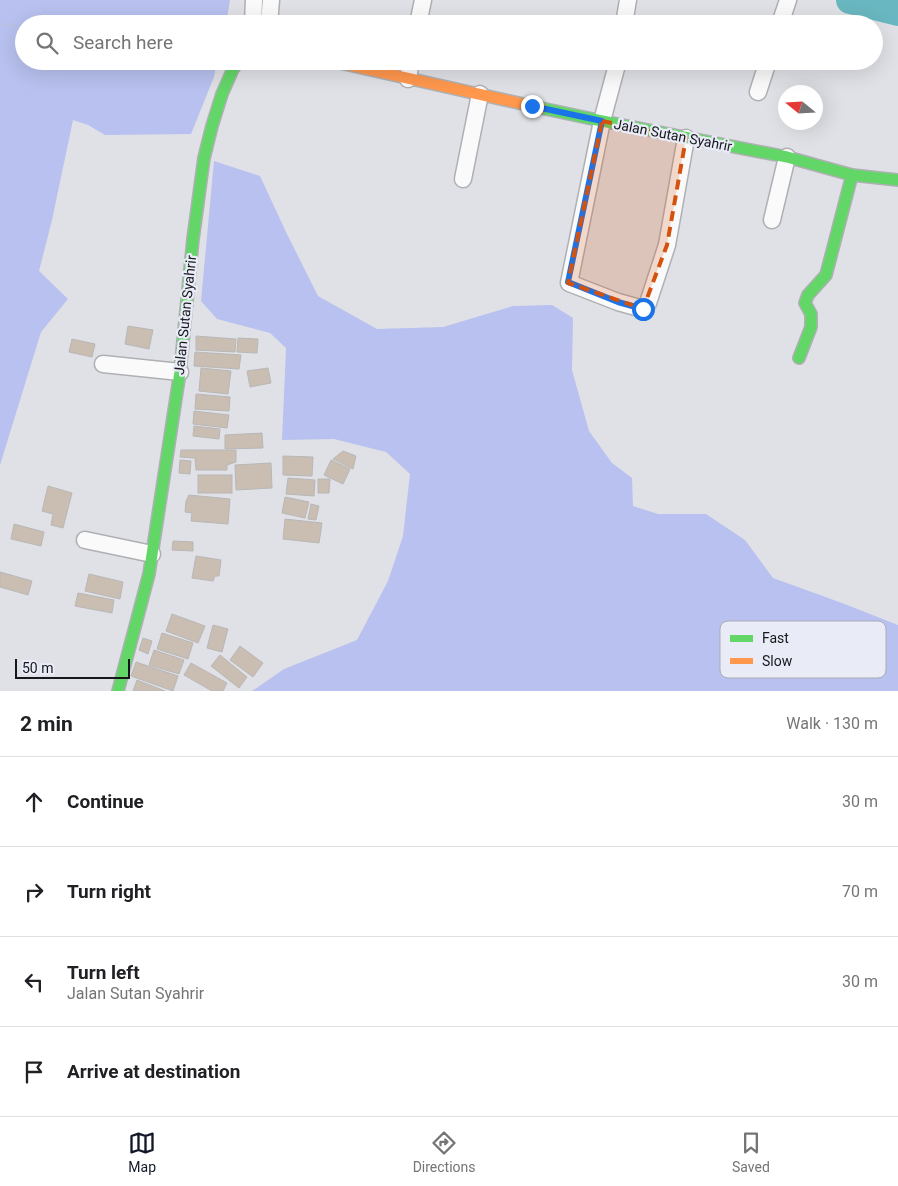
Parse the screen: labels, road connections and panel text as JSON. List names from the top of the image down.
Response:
{
  "streets": {
    "street": ["Jalan Sutan Syahrir"]
  },
  "legend": ["Fast", "Slow"],
  "scale_bar": "50 m",
  "north": "left",
  "page": {
    "search": "Search here",
    "scale": "50 m",
    "heading": ["2 min", "Walk · 130 m"],
    "list": [
      ["Continue", "30 m"],
      ["Turn right", "70 m"],
      ["Turn left", "Jalan Sutan Syahrir", "30 m"],
      "Arrive at destination"
    ],
    "nav": ["Map", "Directions", "Saved"]
  }
}
